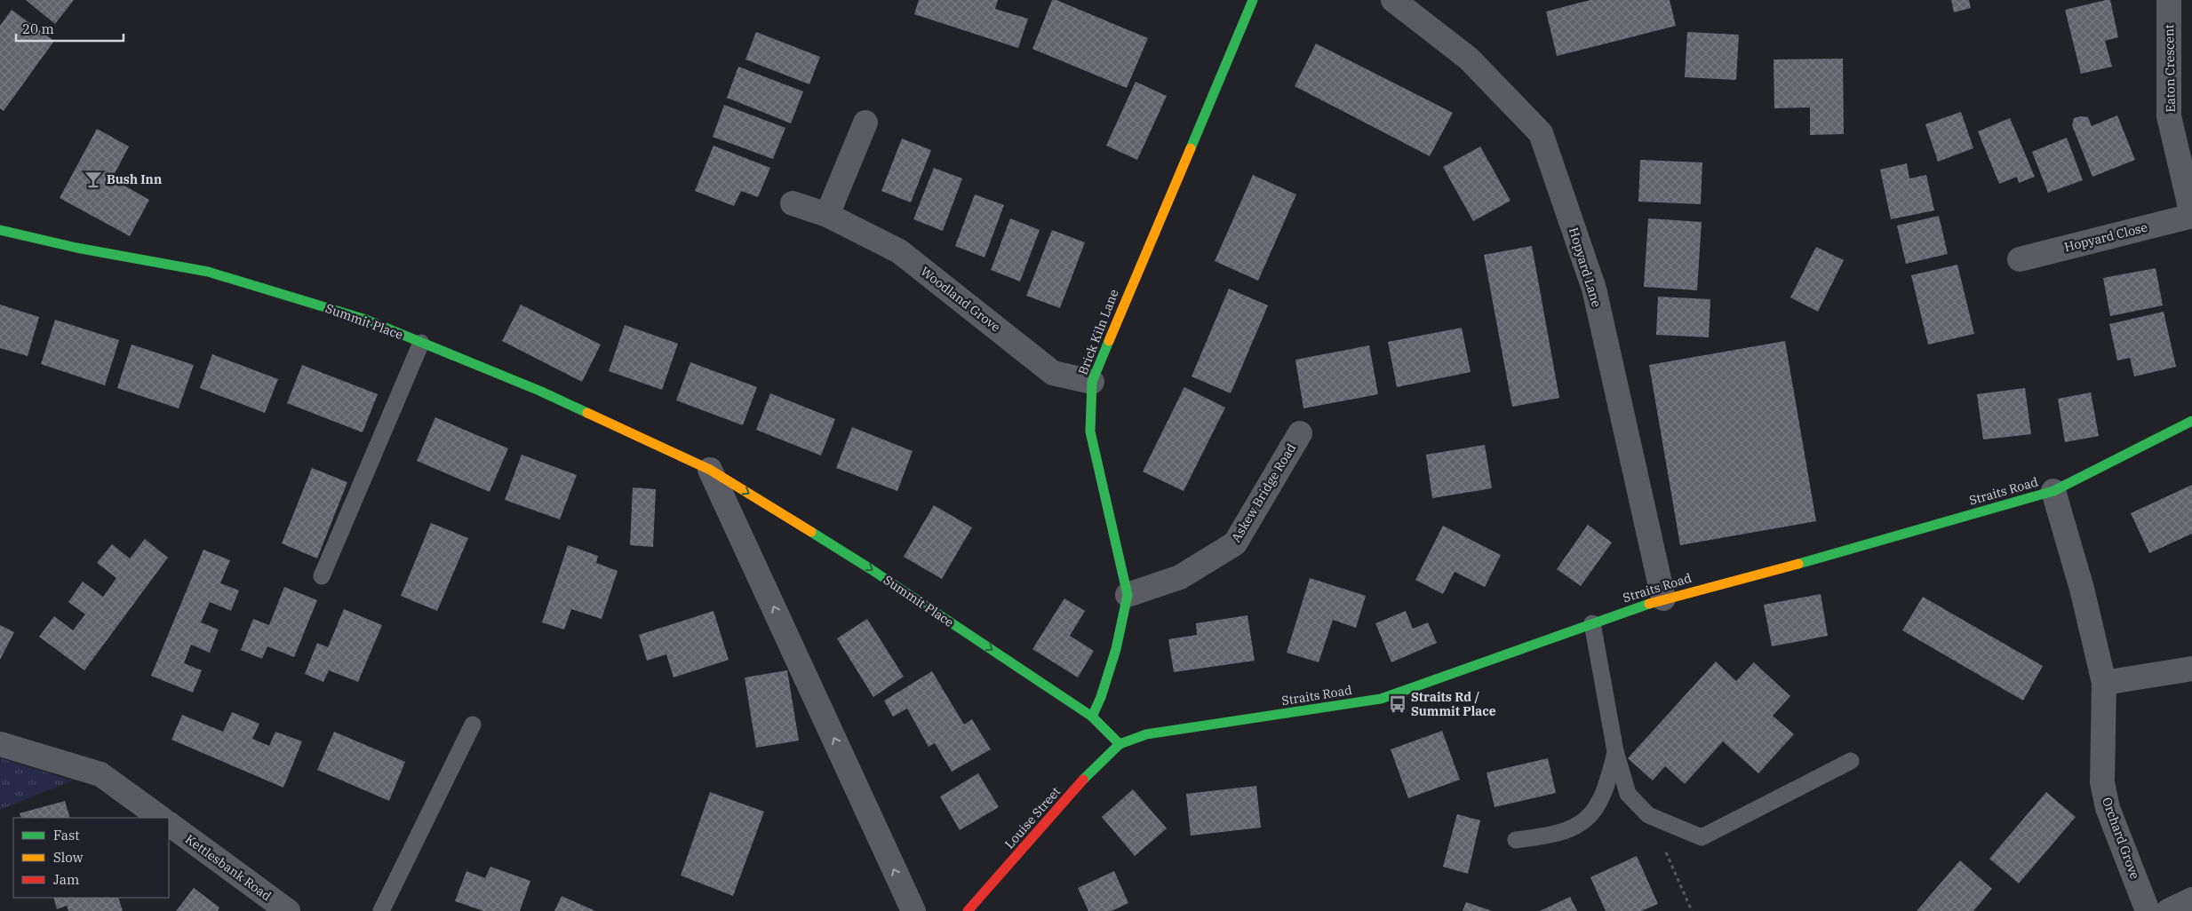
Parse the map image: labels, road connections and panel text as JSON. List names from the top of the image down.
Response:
{
  "streets": {
    "street": [
      "Eaton Crescent",
      "Hopyard Close",
      "Hopyard Lane",
      "Woodland Grove",
      "Summit Place",
      "Brick Kiln Lane",
      "Straits Road",
      "Askew Bridge Road",
      "Louise Street",
      "Orchard Grove",
      "Kettlesbank Road"
    ]
  },
  "crossings": [
    ["Eaton Crescent", "Hopyard Close"],
    ["Hopyard Lane", "Straits Road"],
    ["Woodland Grove", "Brick Kiln Lane"],
    ["Summit Place", "Brick Kiln Lane"],
    ["Summit Place", "Straits Road"],
    ["Summit Place", "Louise Street"],
    ["Brick Kiln Lane", "Askew Bridge Road"],
    ["Straits Road", "Louise Street"],
    ["Straits Road", "Orchard Grove"]
  ],
  "one_way": ["Summit Place"],
  "places": {
    "bar": ["Bush Inn"],
    "bus stop": ["Straits Rd / Summit Place"]
  },
  "legend": ["Fast", "Slow", "Jam"],
  "scale_bar": "20 m"
}
